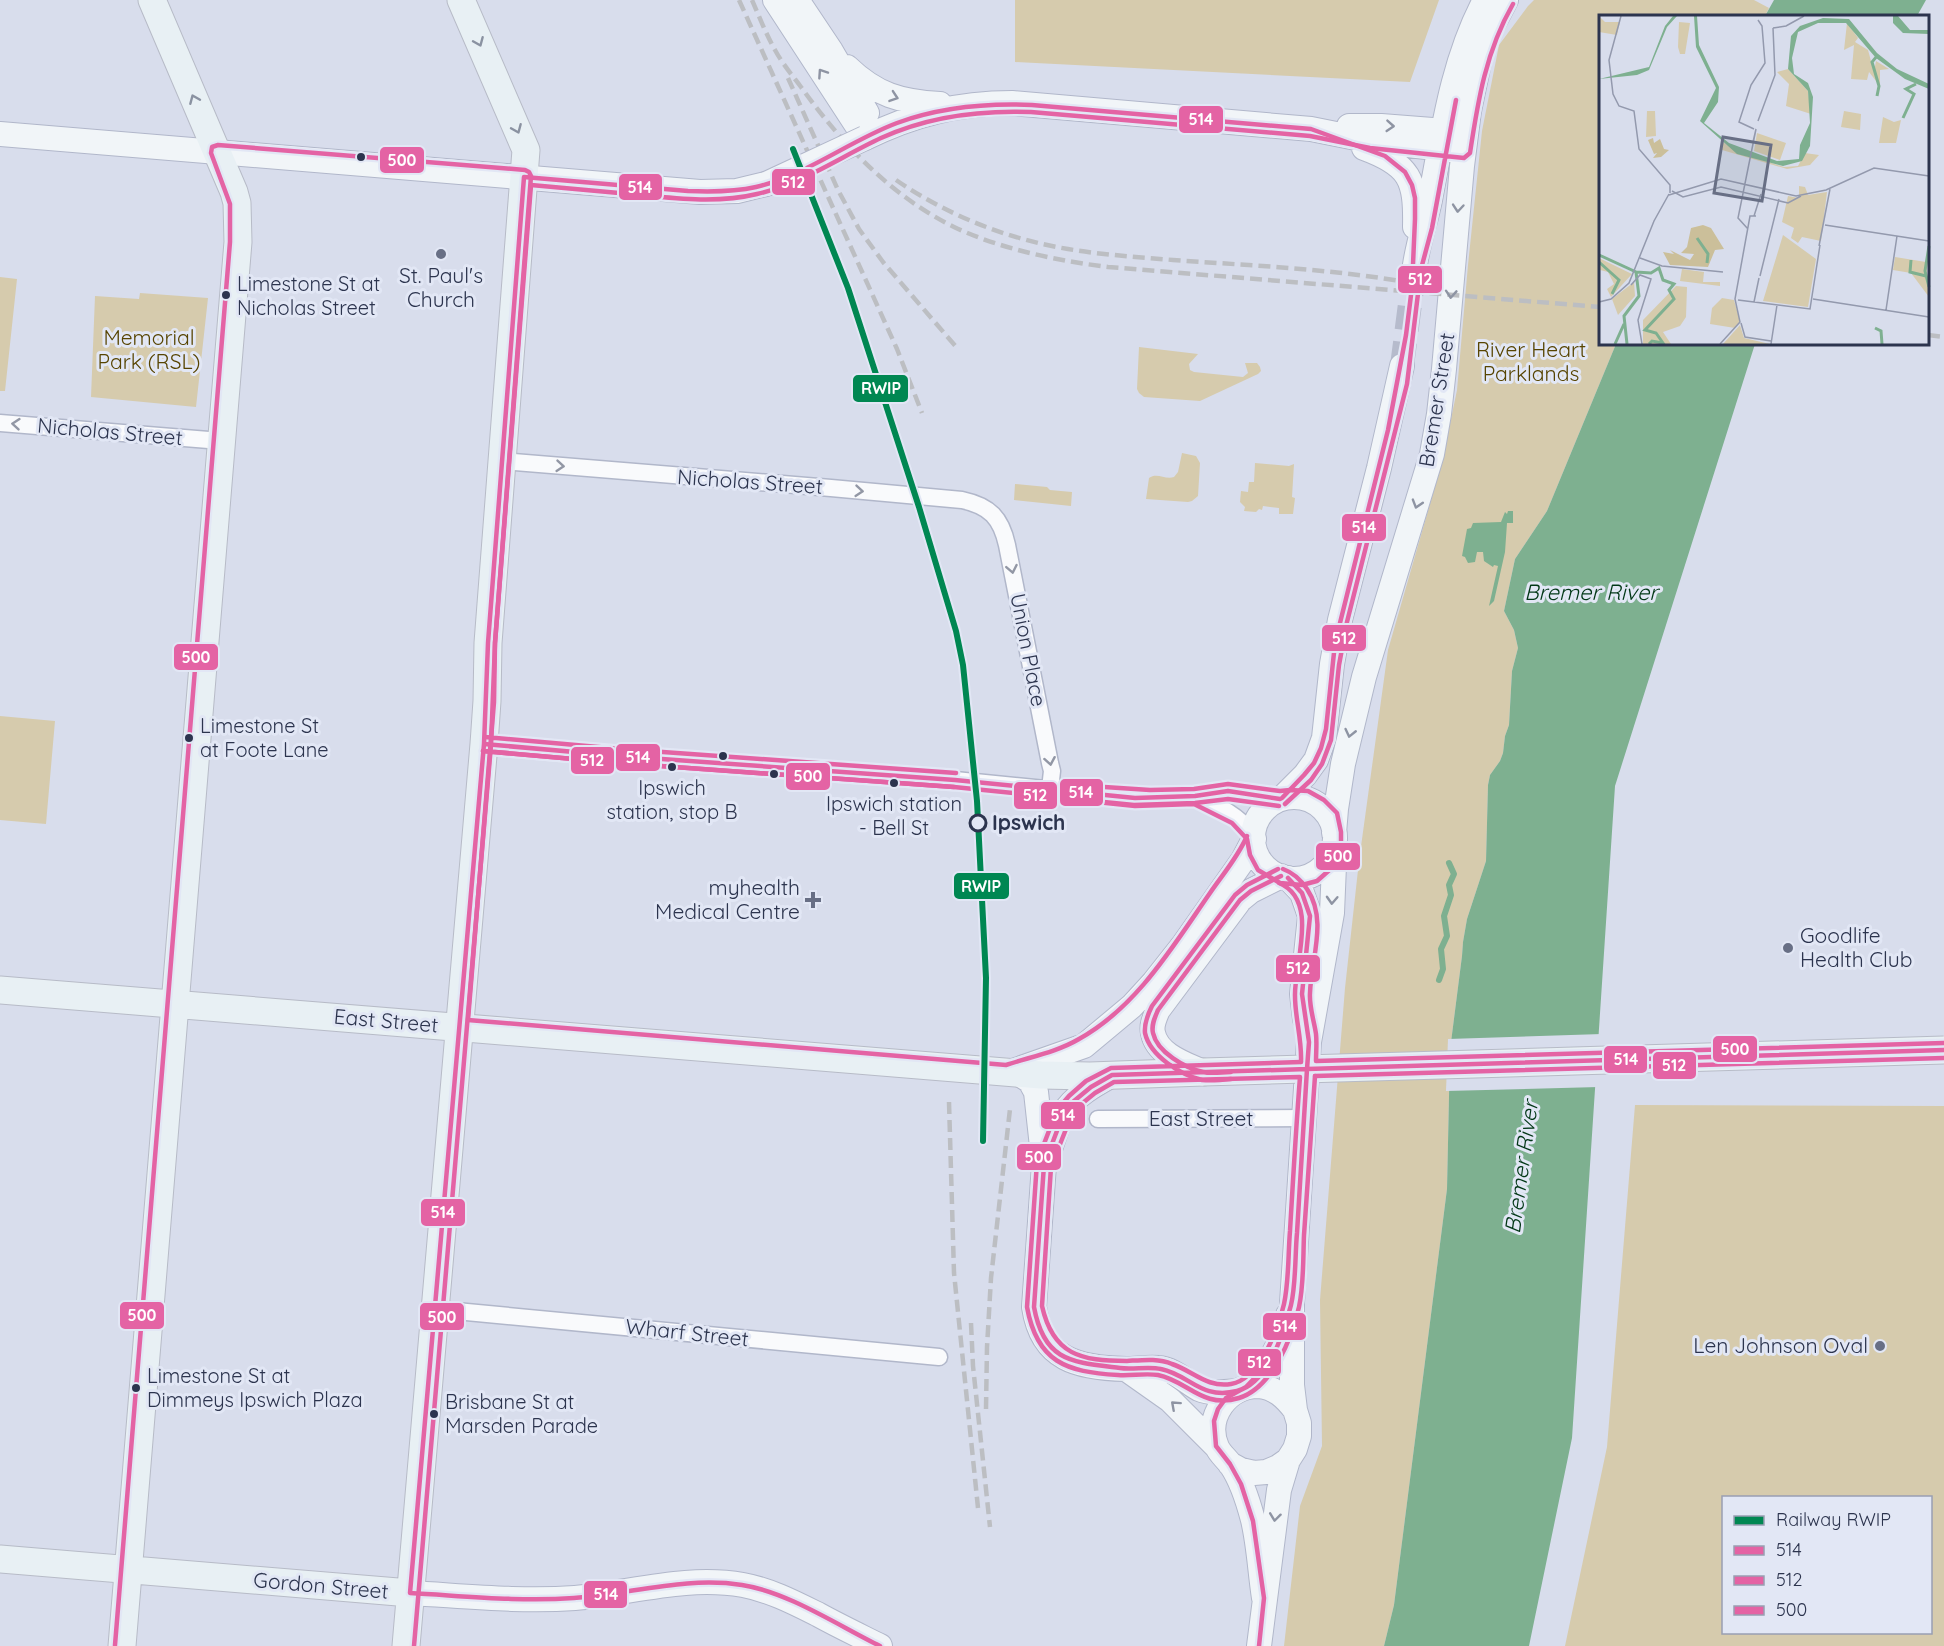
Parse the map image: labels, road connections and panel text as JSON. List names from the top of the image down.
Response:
{
  "streets": {
    "main road": ["East Street", "Gordon Street"],
    "street": [
      "Bremer Street",
      "Nicholas Street",
      "Union Place",
      "Wharf Street"
    ]
  },
  "crossings": [
    ["Bremer Street", "East Street"],
    ["Nicholas Street", "Union Place"]
  ],
  "one_way": ["Union Place"],
  "water": ["Bremer River"],
  "parks": ["Memorial Park (RSL)", "River Heart Parklands"],
  "places": {
    "other": [
      "St. Paul's Church",
      "Limestone St at Nicholas Street",
      "Limestone St at Foote Lane",
      "Ipswich station, stop B",
      "Ipswich station - Bell St",
      "Ipswich",
      "Goodlife Health Club",
      "Len Johnson Oval",
      "Limestone St at Dimmeys Ipswich Plaza",
      "Brisbane St at Marsden Parade"
    ],
    "health": ["myhealth Medical Centre"]
  },
  "lines": [
    "transit line 512",
    "transit line 514",
    "transit line 500",
    "rail line RWIP"
  ],
  "legend": [
    "Railway RWIP",
    "514",
    "512",
    "500"
  ]
}
